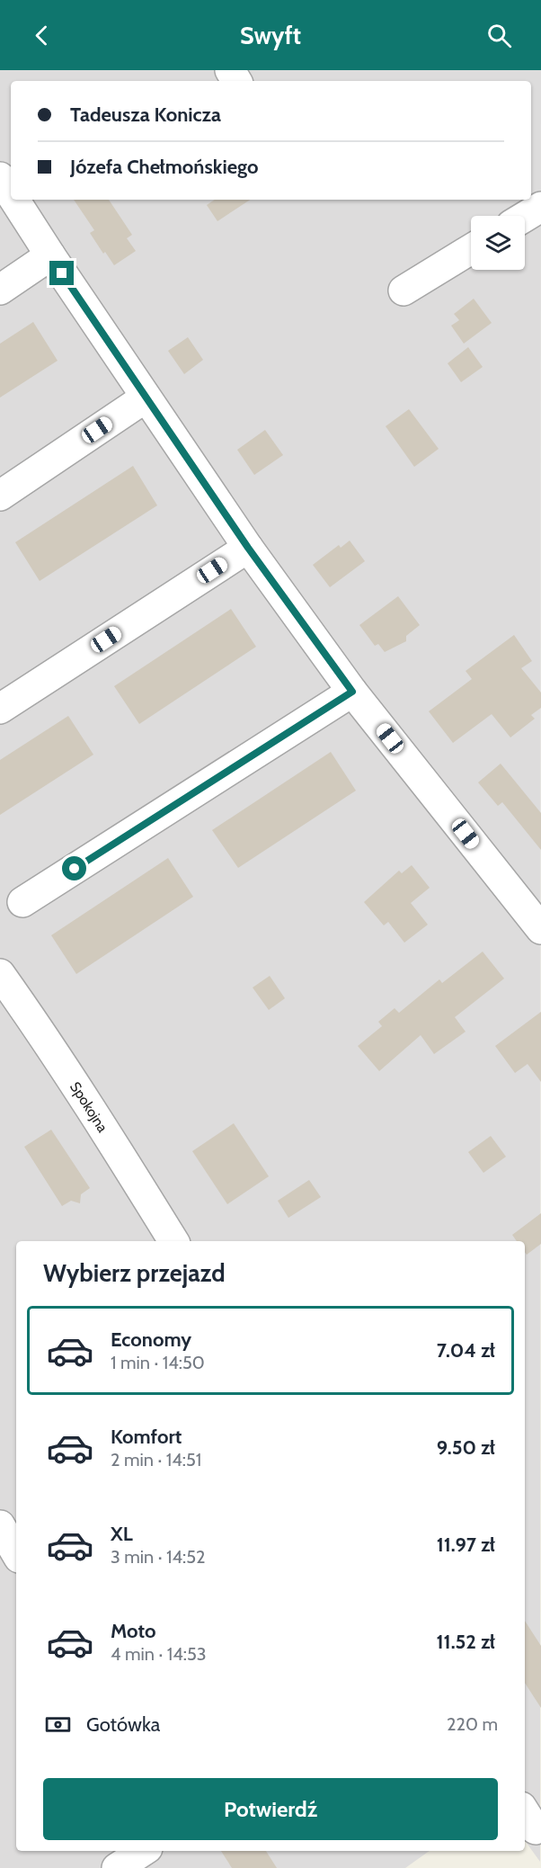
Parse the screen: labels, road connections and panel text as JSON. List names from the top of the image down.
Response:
{
  "streets": {
    "street": ["Spokojna"]
  },
  "page": {
    "header": "Swyft",
    "banner": ["Tadeusza Konicza", "Józefa Chełmońskiego"],
    "heading": "Wybierz przejazd",
    "list": [
      {
        "name": "Economy",
        "note": "1 min · 14:50",
        "value": "7.04 zł"
      },
      {
        "name": "Komfort",
        "note": "2 min · 14:51",
        "value": "9.50 zł"
      },
      {
        "name": "XL",
        "note": "3 min · 14:52",
        "value": "11.97 zł"
      },
      {
        "name": "Moto",
        "note": "4 min · 14:53",
        "value": "11.52 zł"
      }
    ],
    "pay": ["Gotówka", "220 m"],
    "buttons": "Potwierdź"
  }
}
